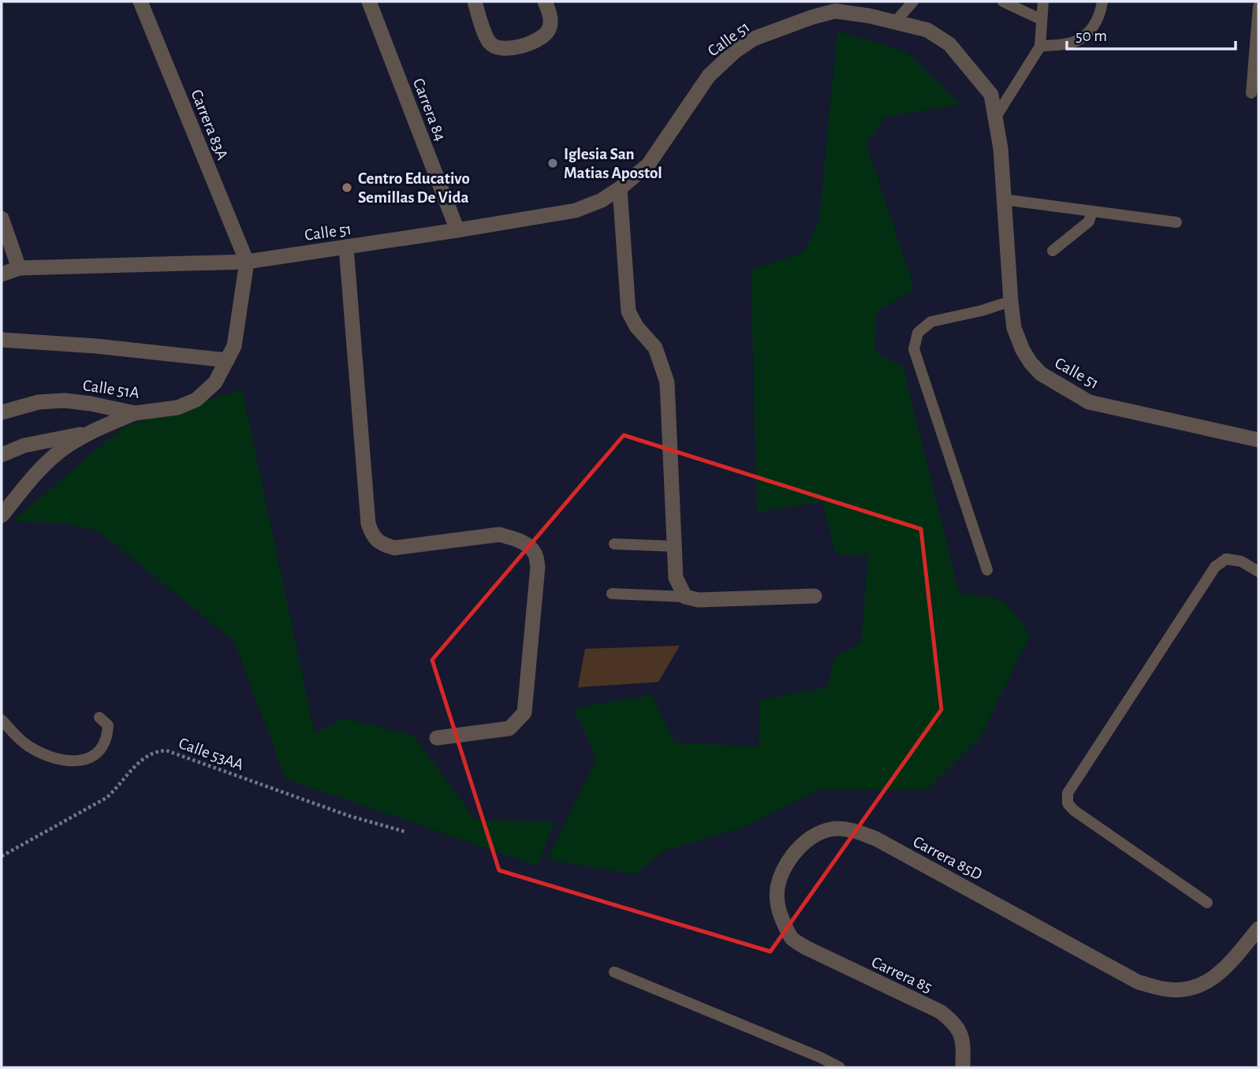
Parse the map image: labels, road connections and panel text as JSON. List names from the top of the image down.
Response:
{
  "streets": {
    "street": [
      "Calle 51",
      "Carrera 84",
      "Carrera 83A",
      "Calle 51A",
      "Carrera 85D",
      "Carrera 85"
    ],
    "path": ["Calle 53AA"]
  },
  "crossings": [
    ["Calle 51", "Carrera 84"],
    ["Calle 51", "Carrera 83A"],
    ["Calle 51", "Calle 51A"],
    ["Carrera 83A", "Calle 51A"],
    ["Carrera 85D", "Carrera 85"]
  ],
  "places": ["Iglesia San Matias Apostol", "Centro Educativo Semillas De Vida"],
  "scale_bar": "50 m"
}
